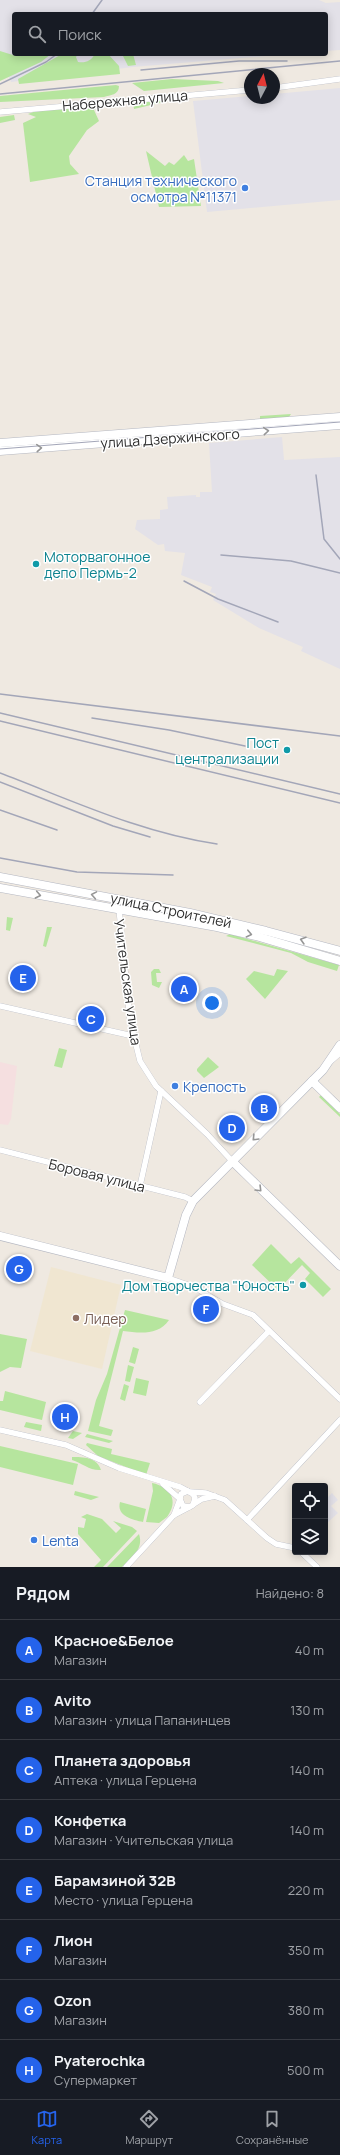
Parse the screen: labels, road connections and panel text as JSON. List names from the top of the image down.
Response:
{
  "streets": {
    "main road": ["улица Дзержинского", "улица Строителей"],
    "street": ["Набережная улица", "Учительская улица", "Боровая улица"]
  },
  "crossings": [
    ["улица Строителей", "Учительская улица"]
  ],
  "places": [
    "Станция технического осмотра №11371",
    "Моторвагонное депо Пермь-2",
    "Пост централизации",
    "Крепость",
    "Дом творчества \"Юность\"",
    "Лидер",
    "Lenta"
  ],
  "north": "top",
  "page": {
    "search": "Поиск",
    "pins": [
      "E",
      "A",
      "C",
      "B",
      "D",
      "G",
      "F",
      "H"
    ],
    "heading": ["Рядом", "Найдено: 8"],
    "list": [
      {
        "mark": "A",
        "name": "Красное&Белое",
        "note": "Магазин",
        "value": "40 m"
      },
      {
        "mark": "B",
        "name": "Avito",
        "note": "Магазин · улица Папанинцев",
        "value": "130 m"
      },
      {
        "mark": "C",
        "name": "Планета здоровья",
        "note": "Аптека · улица Герцена",
        "value": "140 m"
      },
      {
        "mark": "D",
        "name": "Конфетка",
        "note": "Магазин · Учительская улица",
        "value": "140 m"
      },
      {
        "mark": "E",
        "name": "Барамзиной 32В",
        "note": "Место · улица Герцена",
        "value": "220 m"
      },
      {
        "mark": "F",
        "name": "Лион",
        "note": "Магазин",
        "value": "350 m"
      },
      {
        "mark": "G",
        "name": "Ozon",
        "note": "Магазин",
        "value": "380 m"
      },
      {
        "mark": "H",
        "name": "Pyaterochka",
        "note": "Супермаркет",
        "value": "500 m"
      }
    ],
    "nav": ["Карта", "Маршрут", "Сохранённые"]
  }
}
